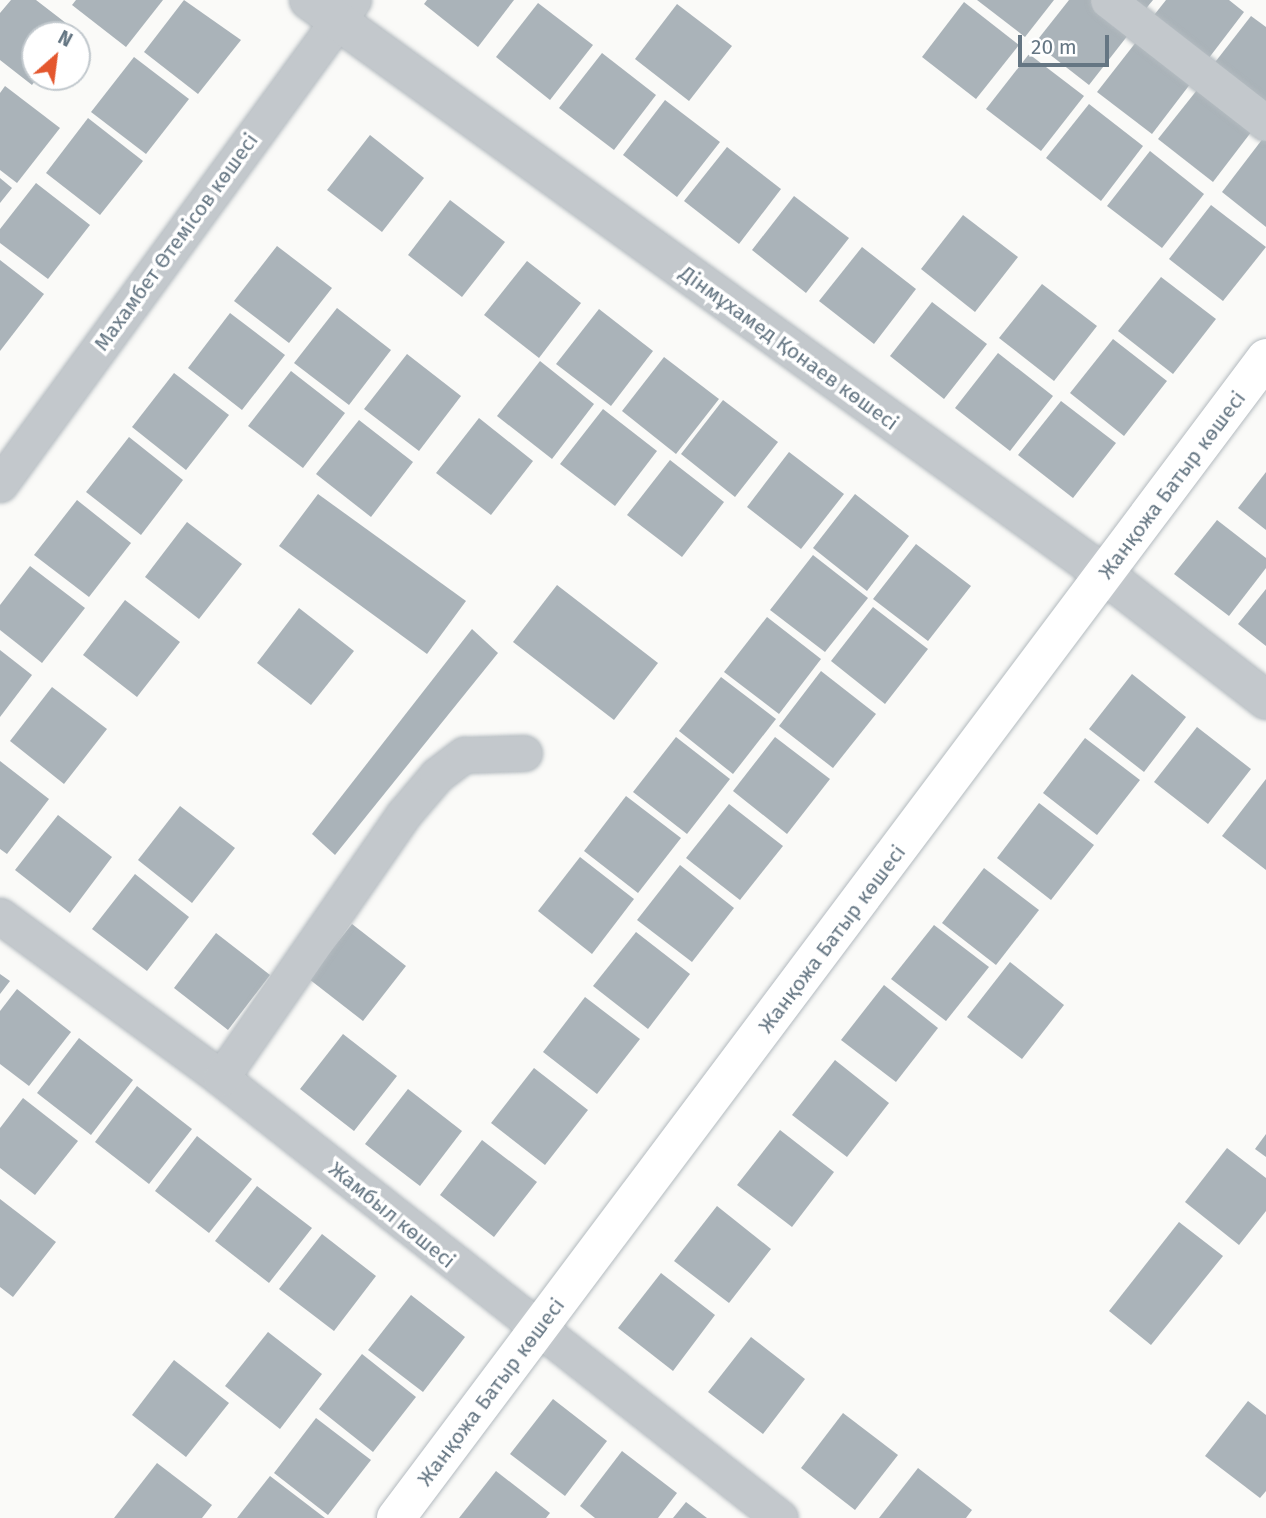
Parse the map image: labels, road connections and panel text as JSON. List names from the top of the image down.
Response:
{
  "streets": {
    "main road": ["Жанқожа Батыр көшесі"],
    "street": ["Махамбет Өтемісов көшесі", "Дінмұхамед Қонаев көшесі", "Жамбыл көшесі"]
  },
  "crossings": [
    ["Махамбет Өтемісов көшесі", "Дінмұхамед Қонаев көшесі"],
    ["Дінмұхамед Қонаев көшесі", "Жанқожа Батыр көшесі"],
    ["Жанқожа Батыр көшесі", "Жамбыл көшесі"]
  ],
  "scale_bar": "20 m",
  "north": "top right"
}
